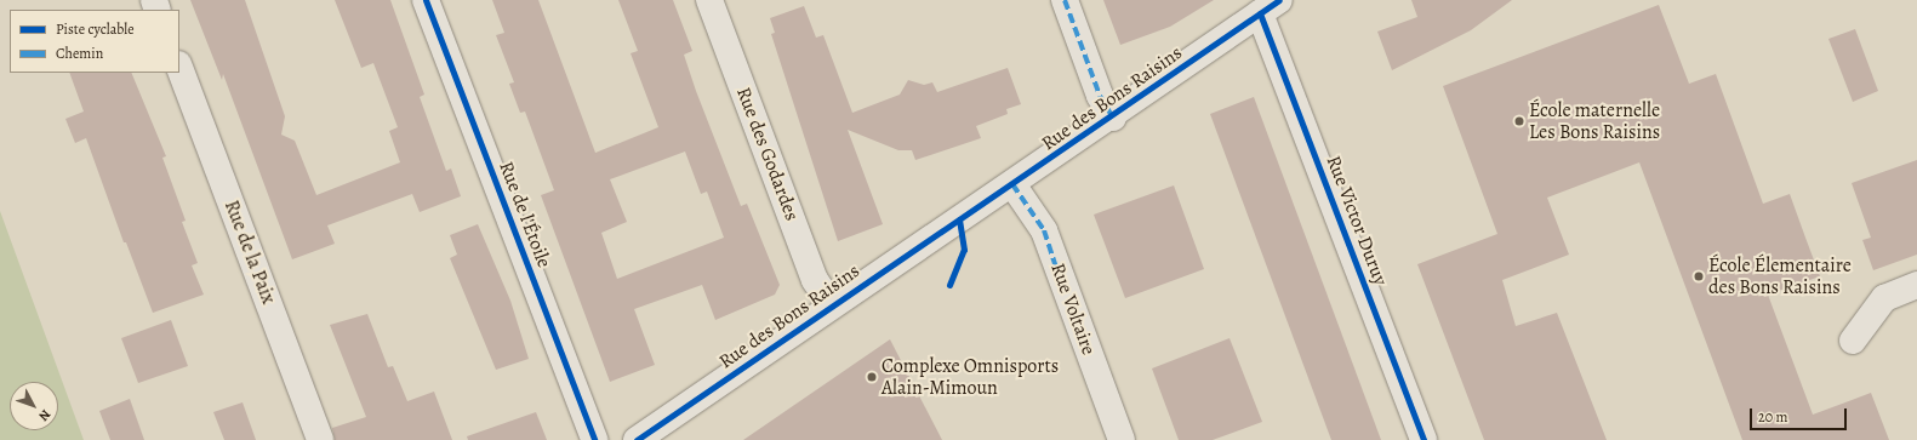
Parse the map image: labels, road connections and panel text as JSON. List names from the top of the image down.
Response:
{
  "streets": {
    "street": [
      "Rue des Bons Raisins",
      "Rue des Godardes",
      "Rue de l'Étoile",
      "Rue Victor Duruy",
      "Rue de la Paix",
      "Rue Voltaire"
    ]
  },
  "crossings": [
    ["Rue des Bons Raisins", "Rue des Godardes"],
    ["Rue des Bons Raisins", "Rue Victor Duruy"],
    ["Rue des Bons Raisins", "Rue Voltaire"]
  ],
  "places": ["École maternelle Les Bons Raisins", "École Élementaire des Bons Raisins", "Complexe Omnisports Alain-Mimoun"],
  "legend": ["Piste cyclable", "Chemin"],
  "scale_bar": "20 m",
  "north": "bottom right"
}
